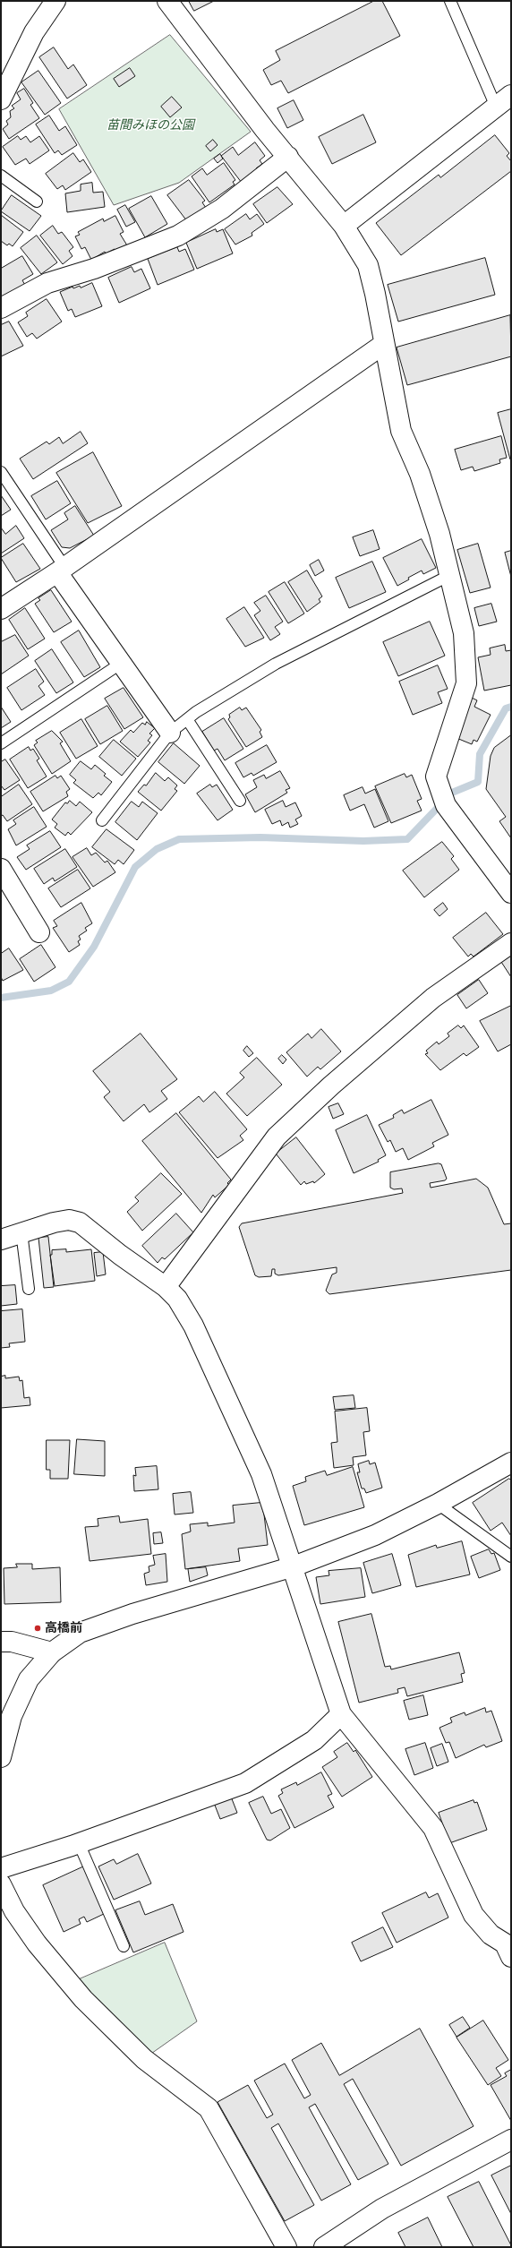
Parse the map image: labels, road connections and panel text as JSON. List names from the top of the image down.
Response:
{
  "parks": ["苗間みほの公園"],
  "places": ["高橋前"]
}
